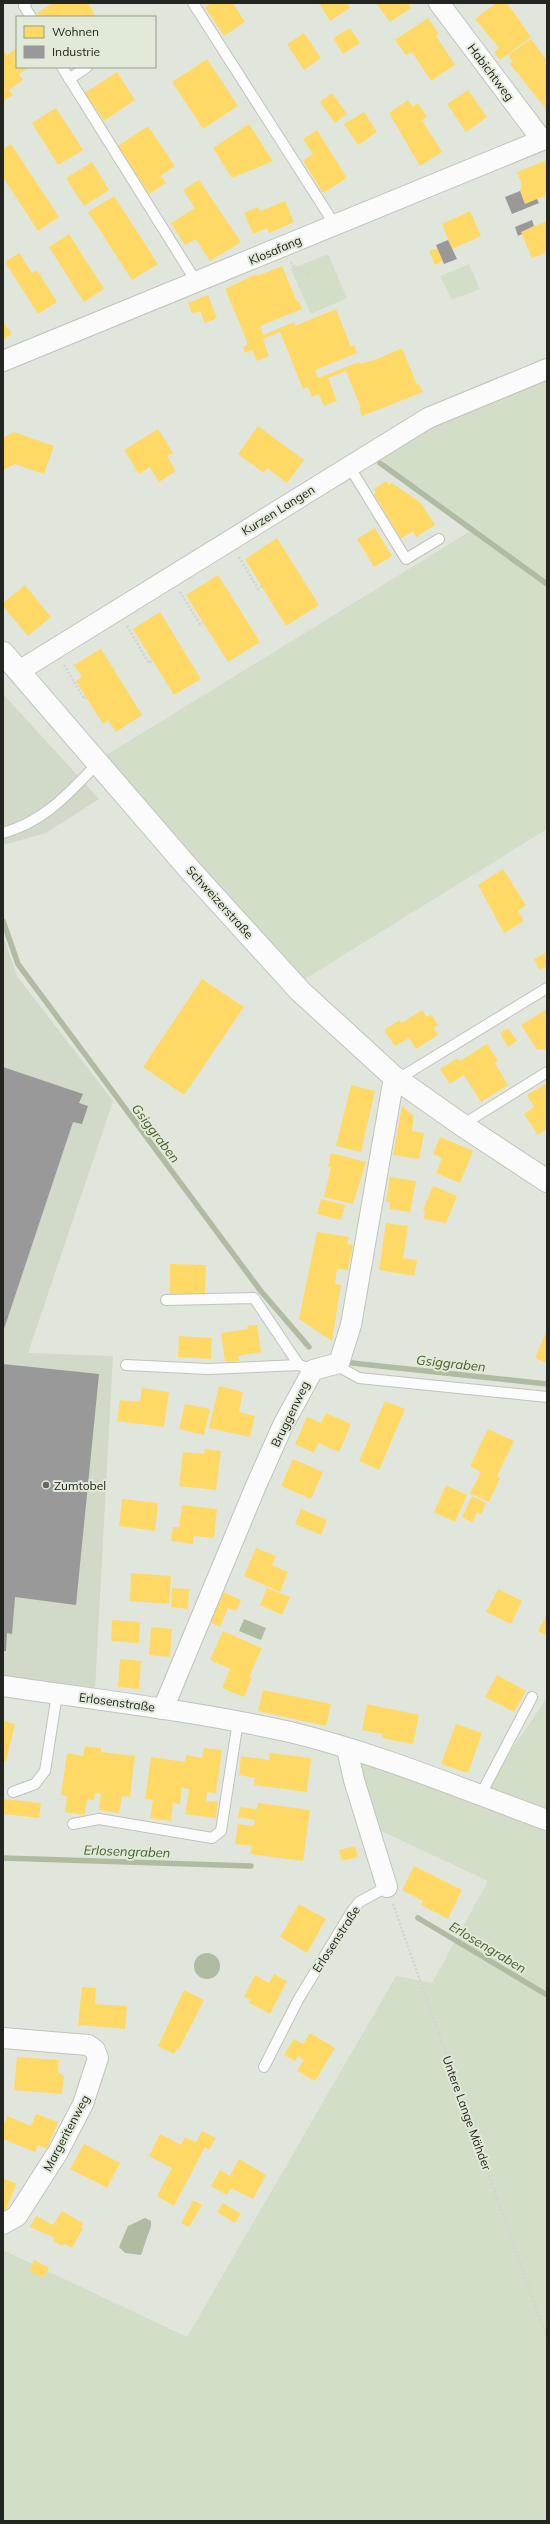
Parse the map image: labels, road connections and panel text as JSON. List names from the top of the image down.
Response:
{
  "streets": {
    "street": [
      "Habichtweg",
      "Klosafang",
      "Kurzen Langen",
      "Schweizerstraße",
      "Bruggenweg",
      "Erlosenstraße",
      "Margeritenweg"
    ],
    "path": ["Untere Lange Mähder"]
  },
  "crossings": [
    ["Habichtweg", "Klosafang"],
    ["Kurzen Langen", "Schweizerstraße"],
    ["Bruggenweg", "Erlosenstraße"],
    ["Erlosenstraße", "Untere Lange Mähder"]
  ],
  "water": ["Gsiggraben", "Erlosengraben"],
  "places": ["Zumtobel"],
  "legend": ["Wohnen", "Industrie"]
}
